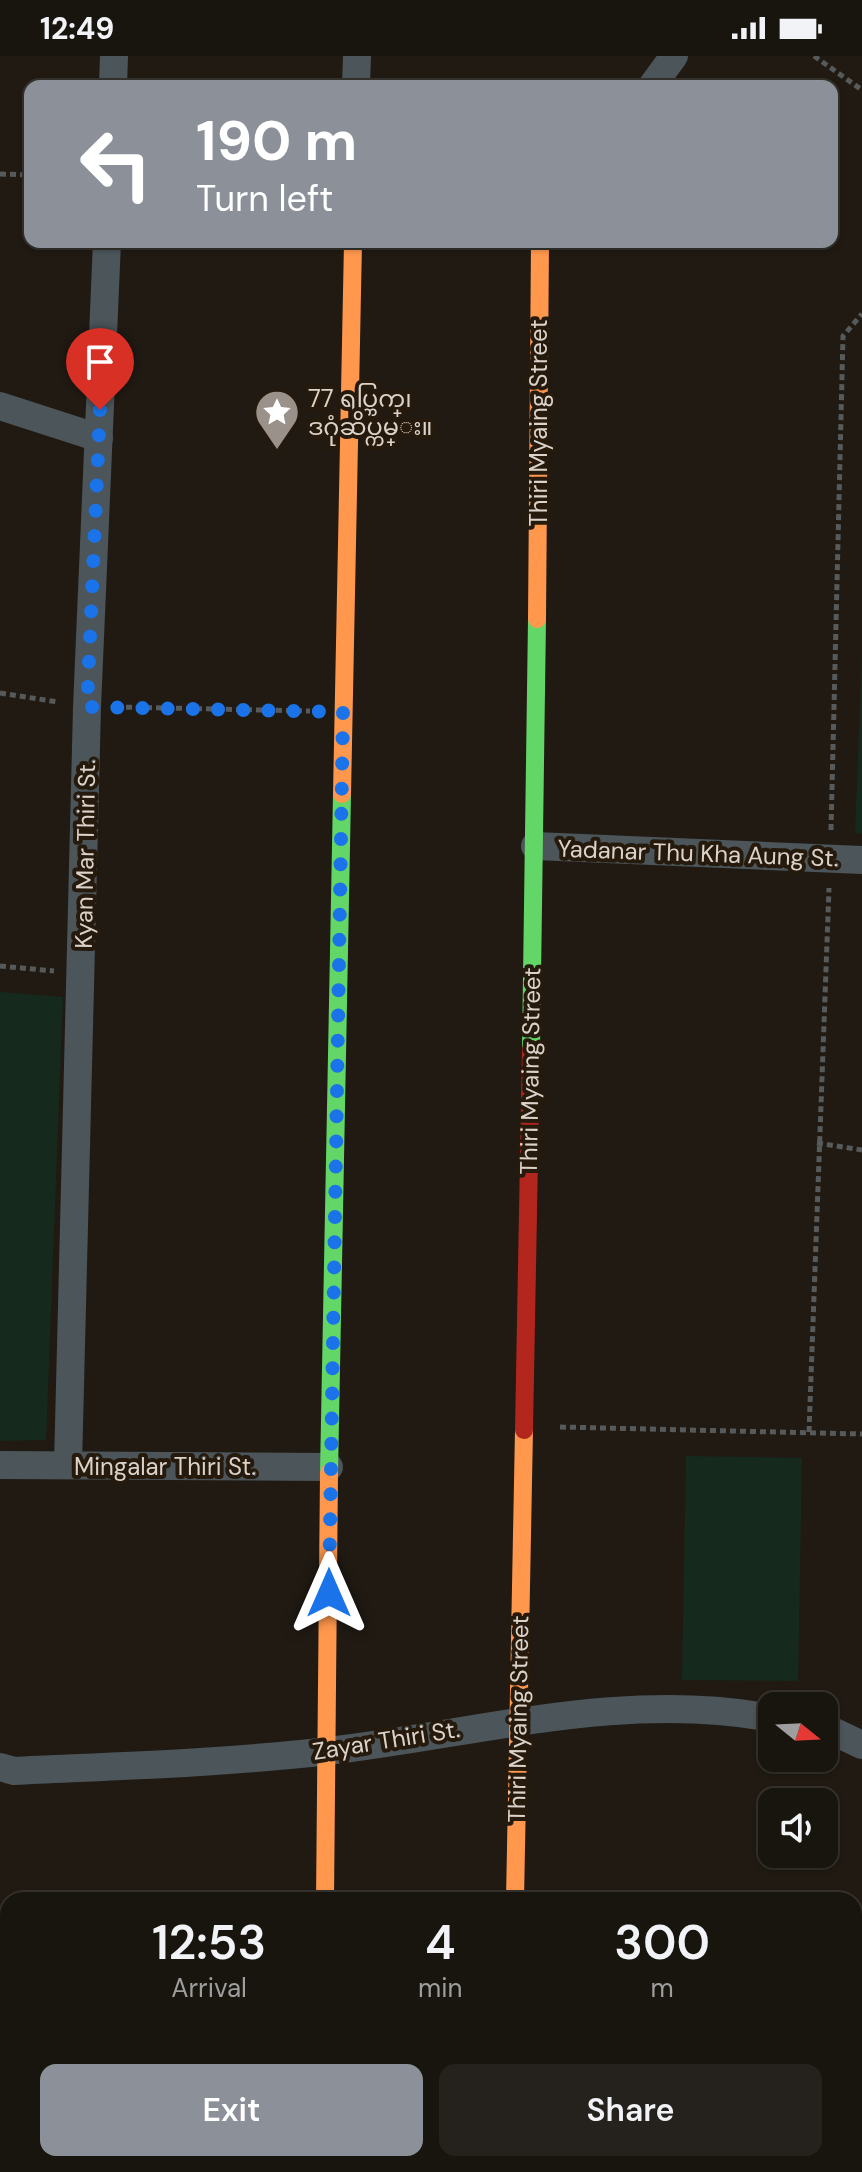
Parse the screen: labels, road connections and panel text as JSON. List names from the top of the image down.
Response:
{
  "streets": {
    "street": [
      "Thiri Myaing Street",
      "Yadanar Thu Kha Aung St.",
      "Kyan Mar Thiri St.",
      "Mingalar Thiri St.",
      "Zayar Thiri St."
    ]
  },
  "crossings": [
    ["Thiri Myaing Street", "Yadanar Thu Kha Aung St."],
    ["Thiri Myaing Street", "Zayar Thiri St."],
    ["Kyan Mar Thiri St.", "Mingalar Thiri St."]
  ],
  "places": {
    "place": ["77 ရပ္ကြက္၊ ဒဂုံဆိပ္ကမ္း။"]
  },
  "north": "right",
  "page": {
    "status": "12:49",
    "turn": ["190 m", "Turn left"],
    "eta": [
      "12:53",
      "Arrival",
      "4",
      "min",
      "300",
      "m"
    ],
    "buttons": ["Exit", "Share"]
  }
}
